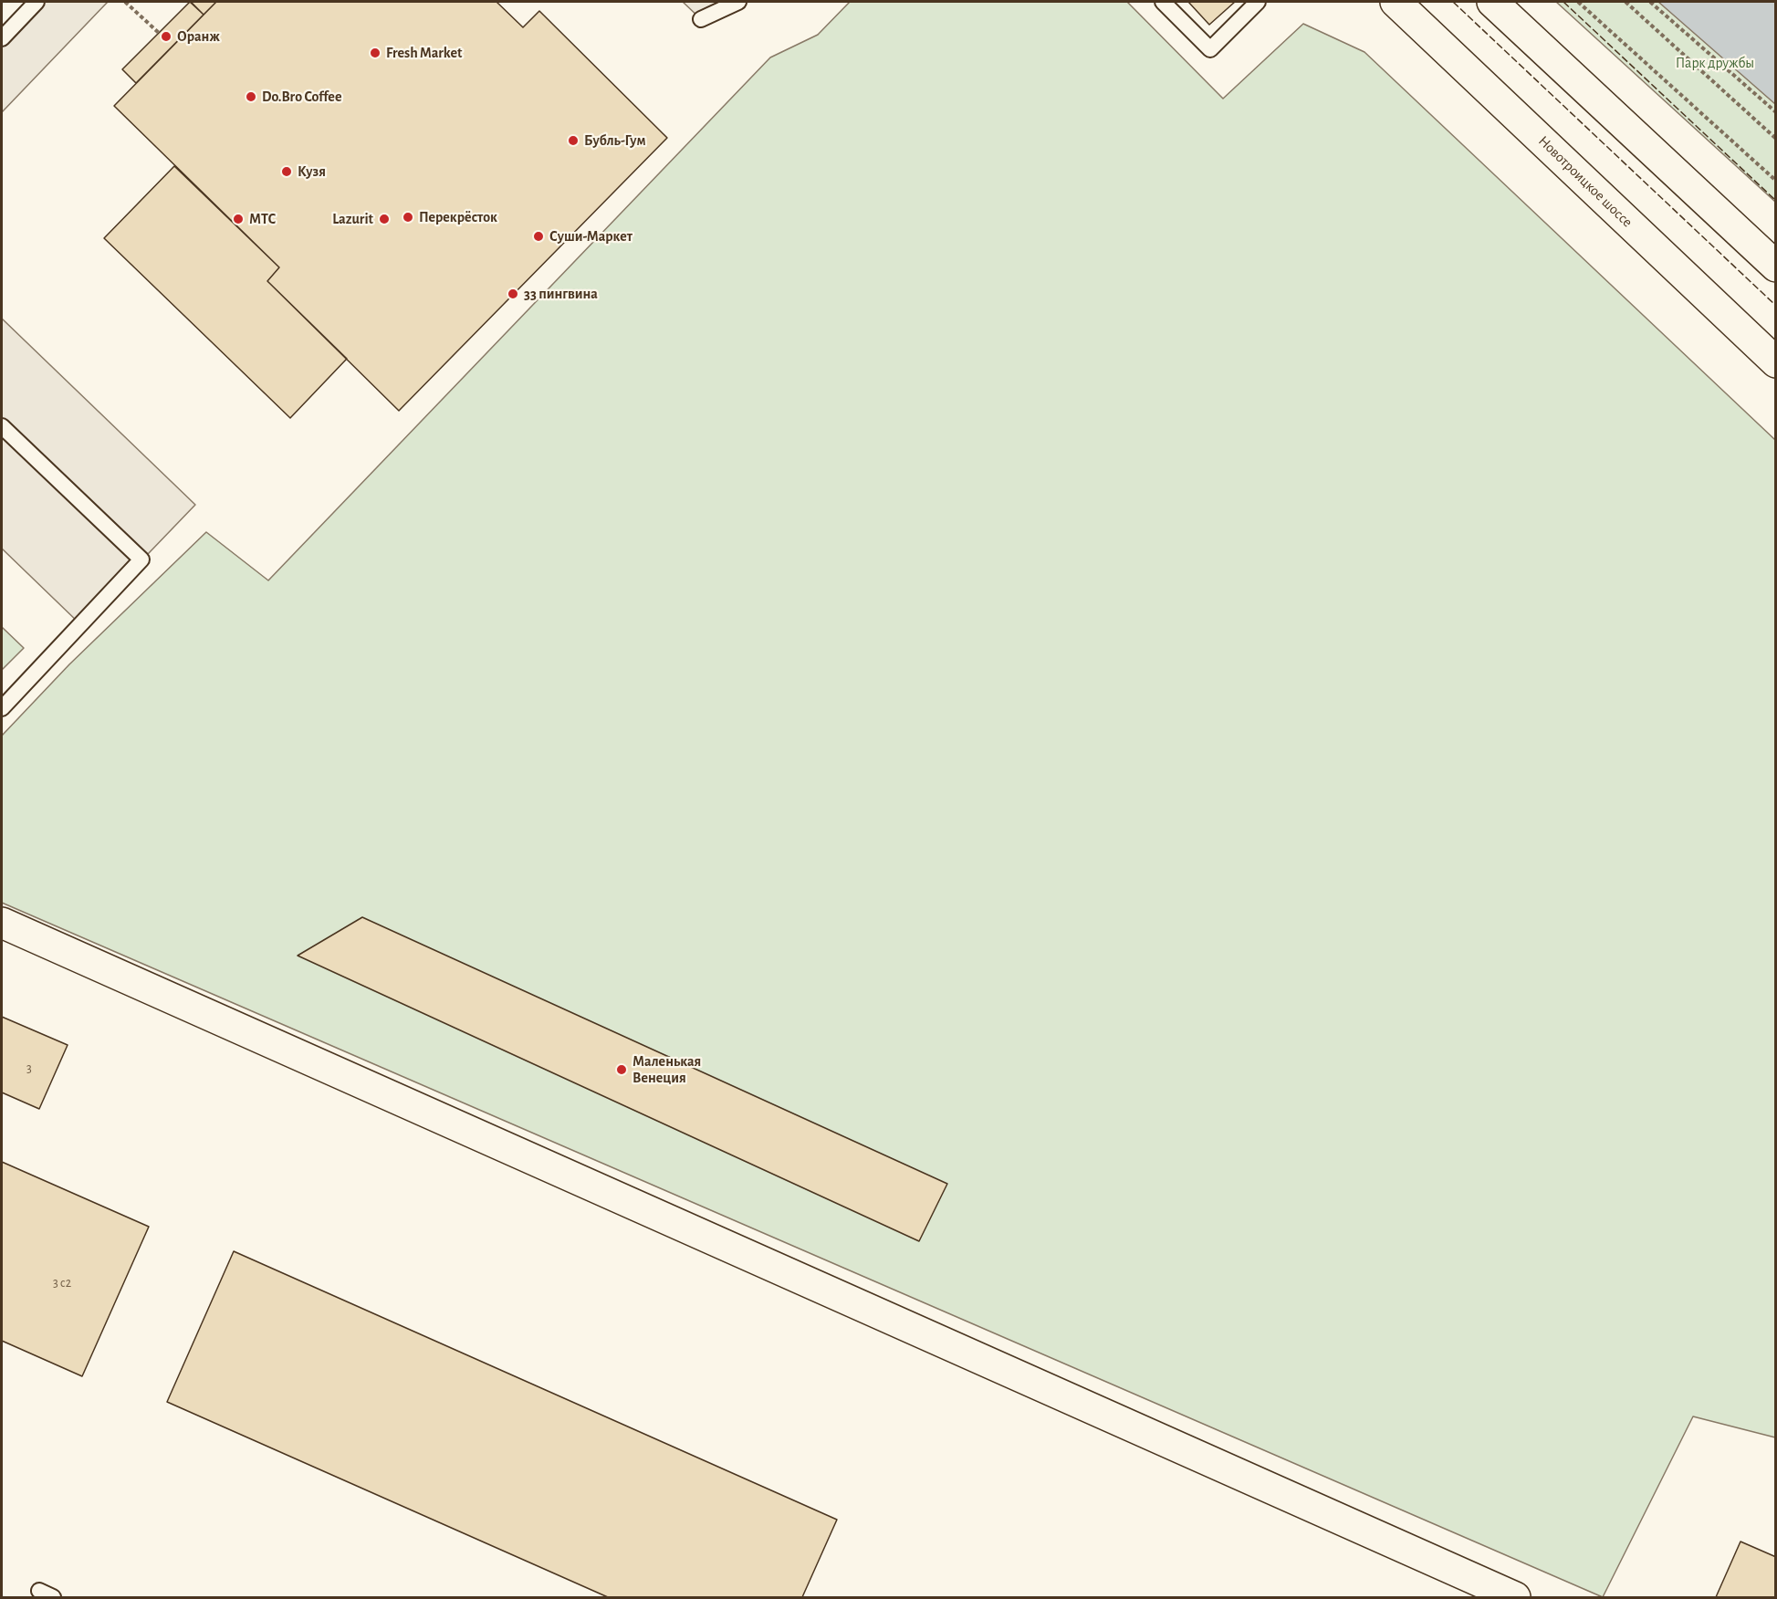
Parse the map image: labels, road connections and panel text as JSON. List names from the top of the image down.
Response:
{
  "streets": {
    "street": ["Новотроицкое шоссе"]
  },
  "parks": ["Парк дружбы"],
  "places": [
    "Оранж",
    "Fresh Market",
    "Do.Bro Coffee",
    "Бубль-Гум",
    "Кузя",
    "Перекрёсток",
    "МТС",
    "Lazurit",
    "Суши-Маркет",
    "33 пингвина",
    "Маленькая Венеция"
  ],
  "house_numbers": ["3", "3 с2"]
}
